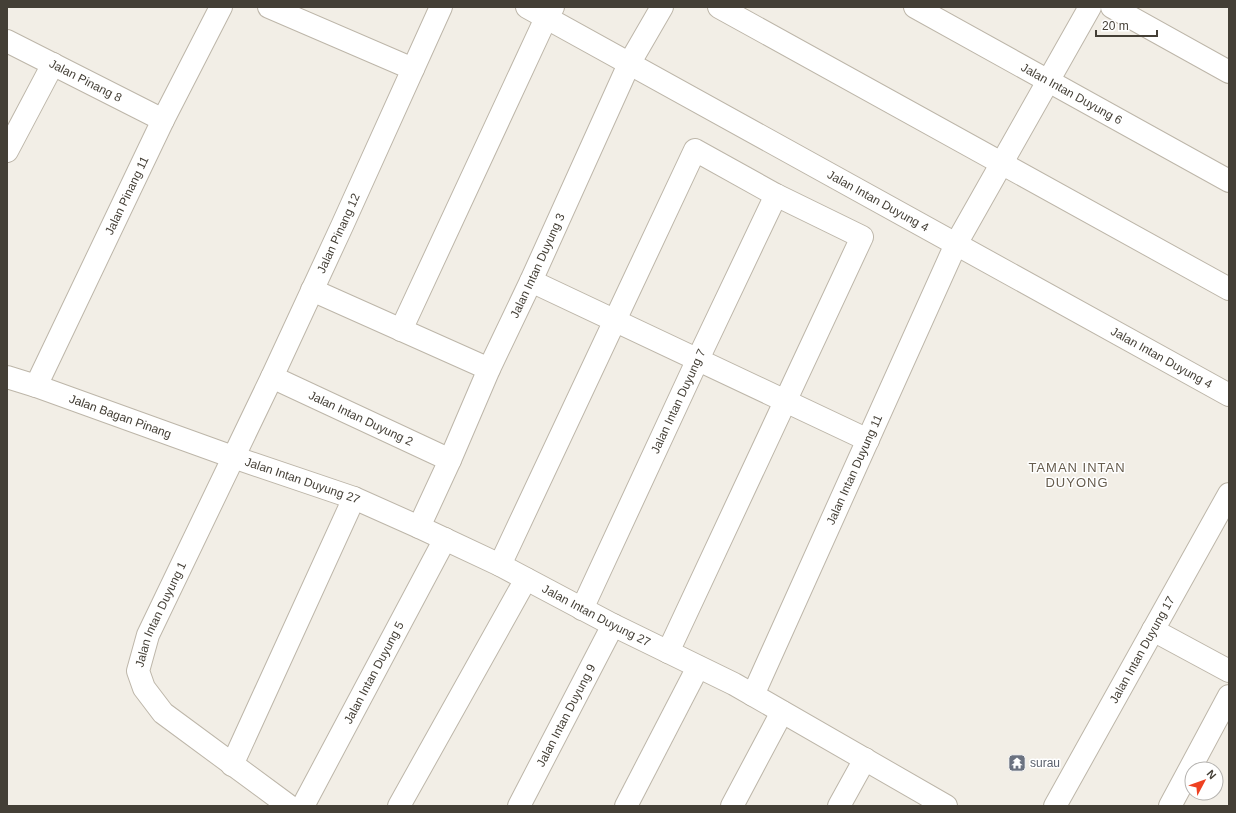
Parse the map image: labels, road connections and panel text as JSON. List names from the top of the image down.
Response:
{
  "streets": {
    "street": [
      "Jalan Pinang 8",
      "Jalan Intan Duyung 6",
      "Jalan Pinang 11",
      "Jalan Intan Duyung 4",
      "Jalan Pinang 12",
      "Jalan Intan Duyung 3",
      "Jalan Intan Duyung 7",
      "Jalan Bagan Pinang",
      "Jalan Intan Duyung 2",
      "Jalan Intan Duyung 11",
      "Jalan Intan Duyung 27",
      "Jalan Intan Duyung 1",
      "Jalan Intan Duyung 17",
      "Jalan Intan Duyung 5",
      "Jalan Intan Duyung 9"
    ]
  },
  "crossings": [
    ["Jalan Pinang 8", "Jalan Pinang 11"],
    ["Jalan Intan Duyung 6", "Jalan Intan Duyung 11"],
    ["Jalan Pinang 11", "Jalan Bagan Pinang"],
    ["Jalan Intan Duyung 4", "Jalan Intan Duyung 3"],
    ["Jalan Intan Duyung 4", "Jalan Intan Duyung 11"],
    ["Jalan Pinang 12", "Jalan Bagan Pinang"],
    ["Jalan Pinang 12", "Jalan Intan Duyung 2"],
    ["Jalan Pinang 12", "Jalan Intan Duyung 27"],
    ["Jalan Pinang 12", "Jalan Intan Duyung 1"],
    ["Jalan Intan Duyung 3", "Jalan Intan Duyung 2"],
    ["Jalan Intan Duyung 3", "Jalan Intan Duyung 27"],
    ["Jalan Intan Duyung 7", "Jalan Intan Duyung 27"],
    ["Jalan Bagan Pinang", "Jalan Intan Duyung 27"],
    ["Jalan Bagan Pinang", "Jalan Intan Duyung 1"],
    ["Jalan Intan Duyung 11", "Jalan Intan Duyung 27"],
    ["Jalan Intan Duyung 27", "Jalan Intan Duyung 1"],
    ["Jalan Intan Duyung 27", "Jalan Intan Duyung 5"],
    ["Jalan Intan Duyung 27", "Jalan Intan Duyung 9"]
  ],
  "districts": ["TAMAN INTAN DUYONG"],
  "places": {
    "temple": ["surau"]
  },
  "scale_bar": "20 m",
  "north": "top right"
}
